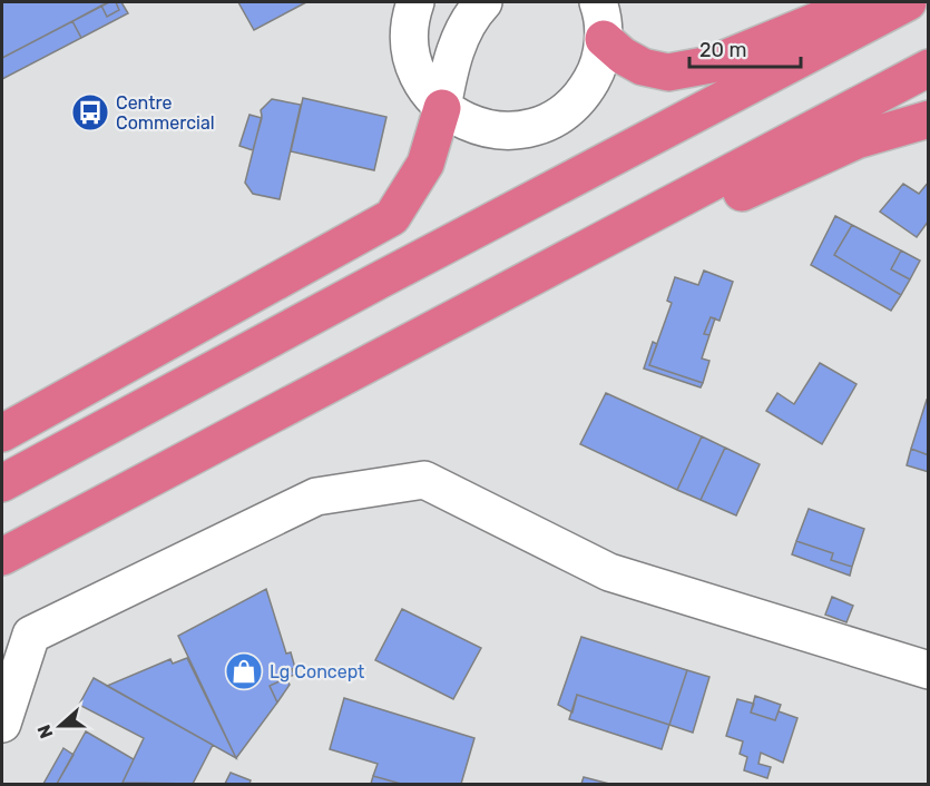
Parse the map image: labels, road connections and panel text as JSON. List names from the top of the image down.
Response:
{
  "places": {
    "bus stop": ["Centre Commercial"],
    "shop": ["Lg Concept"]
  },
  "scale_bar": "20 m",
  "north": "left"
}
